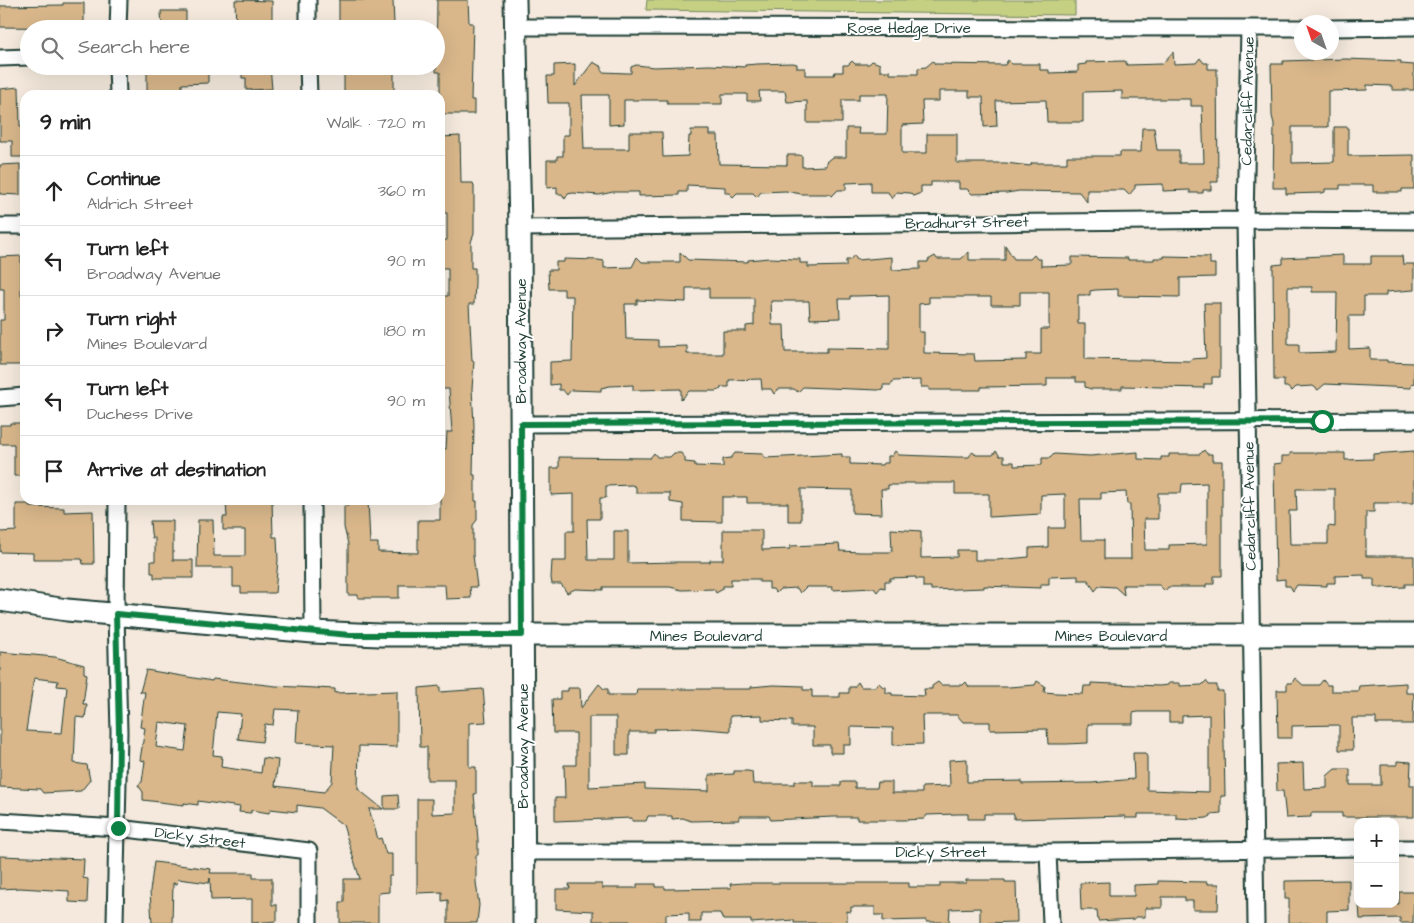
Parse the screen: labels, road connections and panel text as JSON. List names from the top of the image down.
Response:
{
  "streets": {
    "street": [
      "Rose Hedge Drive",
      "Cedarcliff Avenue",
      "Bradhurst Street",
      "Broadway Avenue",
      "Mines Boulevard",
      "Dicky Street"
    ]
  },
  "crossings": [
    ["Rose Hedge Drive", "Cedarcliff Avenue"],
    ["Rose Hedge Drive", "Broadway Avenue"],
    ["Cedarcliff Avenue", "Bradhurst Street"],
    ["Cedarcliff Avenue", "Mines Boulevard"],
    ["Cedarcliff Avenue", "Dicky Street"],
    ["Bradhurst Street", "Broadway Avenue"],
    ["Broadway Avenue", "Mines Boulevard"],
    ["Broadway Avenue", "Dicky Street"]
  ],
  "north": "top left",
  "page": {
    "search": "Search here",
    "heading": ["9 min", "Walk · 720 m"],
    "list": [
      ["Continue", "Aldrich Street", "360 m"],
      ["Turn left", "Broadway Avenue", "90 m"],
      ["Turn right", "Mines Boulevard", "180 m"],
      ["Turn left", "Duchess Drive", "90 m"],
      "Arrive at destination"
    ],
    "map_buttons": ["+", "−"]
  }
}
